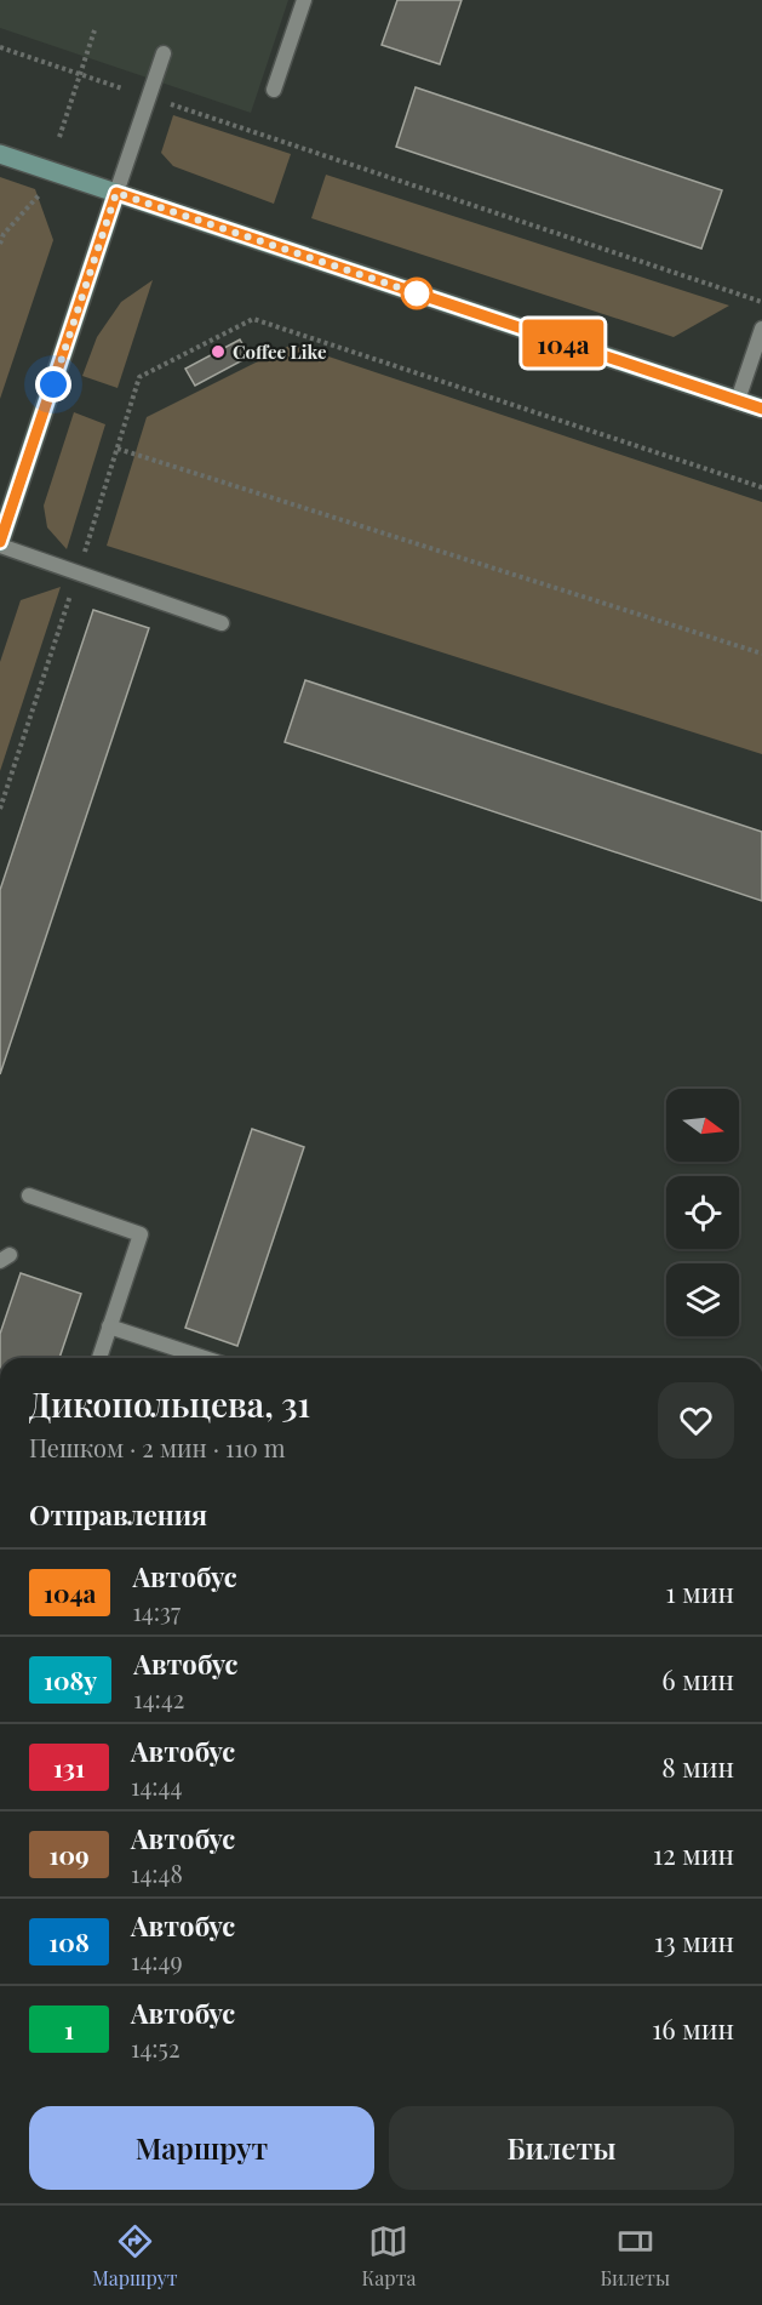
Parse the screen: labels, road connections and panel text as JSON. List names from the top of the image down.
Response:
{
  "places": ["Coffee Like"],
  "lines": ["bus line 104а"],
  "north": "right",
  "page": {
    "on_map": "104а",
    "heading": [
      ["Дикопольцева, 31", "Пешком · 2 мин · 110 m"],
      "Отправления"
    ],
    "list": [
      {
        "mark": "104а",
        "name": "Автобус",
        "note": "14:37",
        "value": "1 мин"
      },
      {
        "mark": "108у",
        "name": "Автобус",
        "note": "14:42",
        "value": "6 мин"
      },
      {
        "mark": "131",
        "name": "Автобус",
        "note": "14:44",
        "value": "8 мин"
      },
      {
        "mark": "109",
        "name": "Автобус",
        "note": "14:48",
        "value": "12 мин"
      },
      {
        "mark": "108",
        "name": "Автобус",
        "note": "14:49",
        "value": "13 мин"
      },
      {
        "mark": "1",
        "name": "Автобус",
        "note": "14:52",
        "value": "16 мин"
      }
    ],
    "buttons": ["Маршрут", "Билеты"],
    "tabs": ["Маршрут", "Карта", "Билеты"]
  }
}
